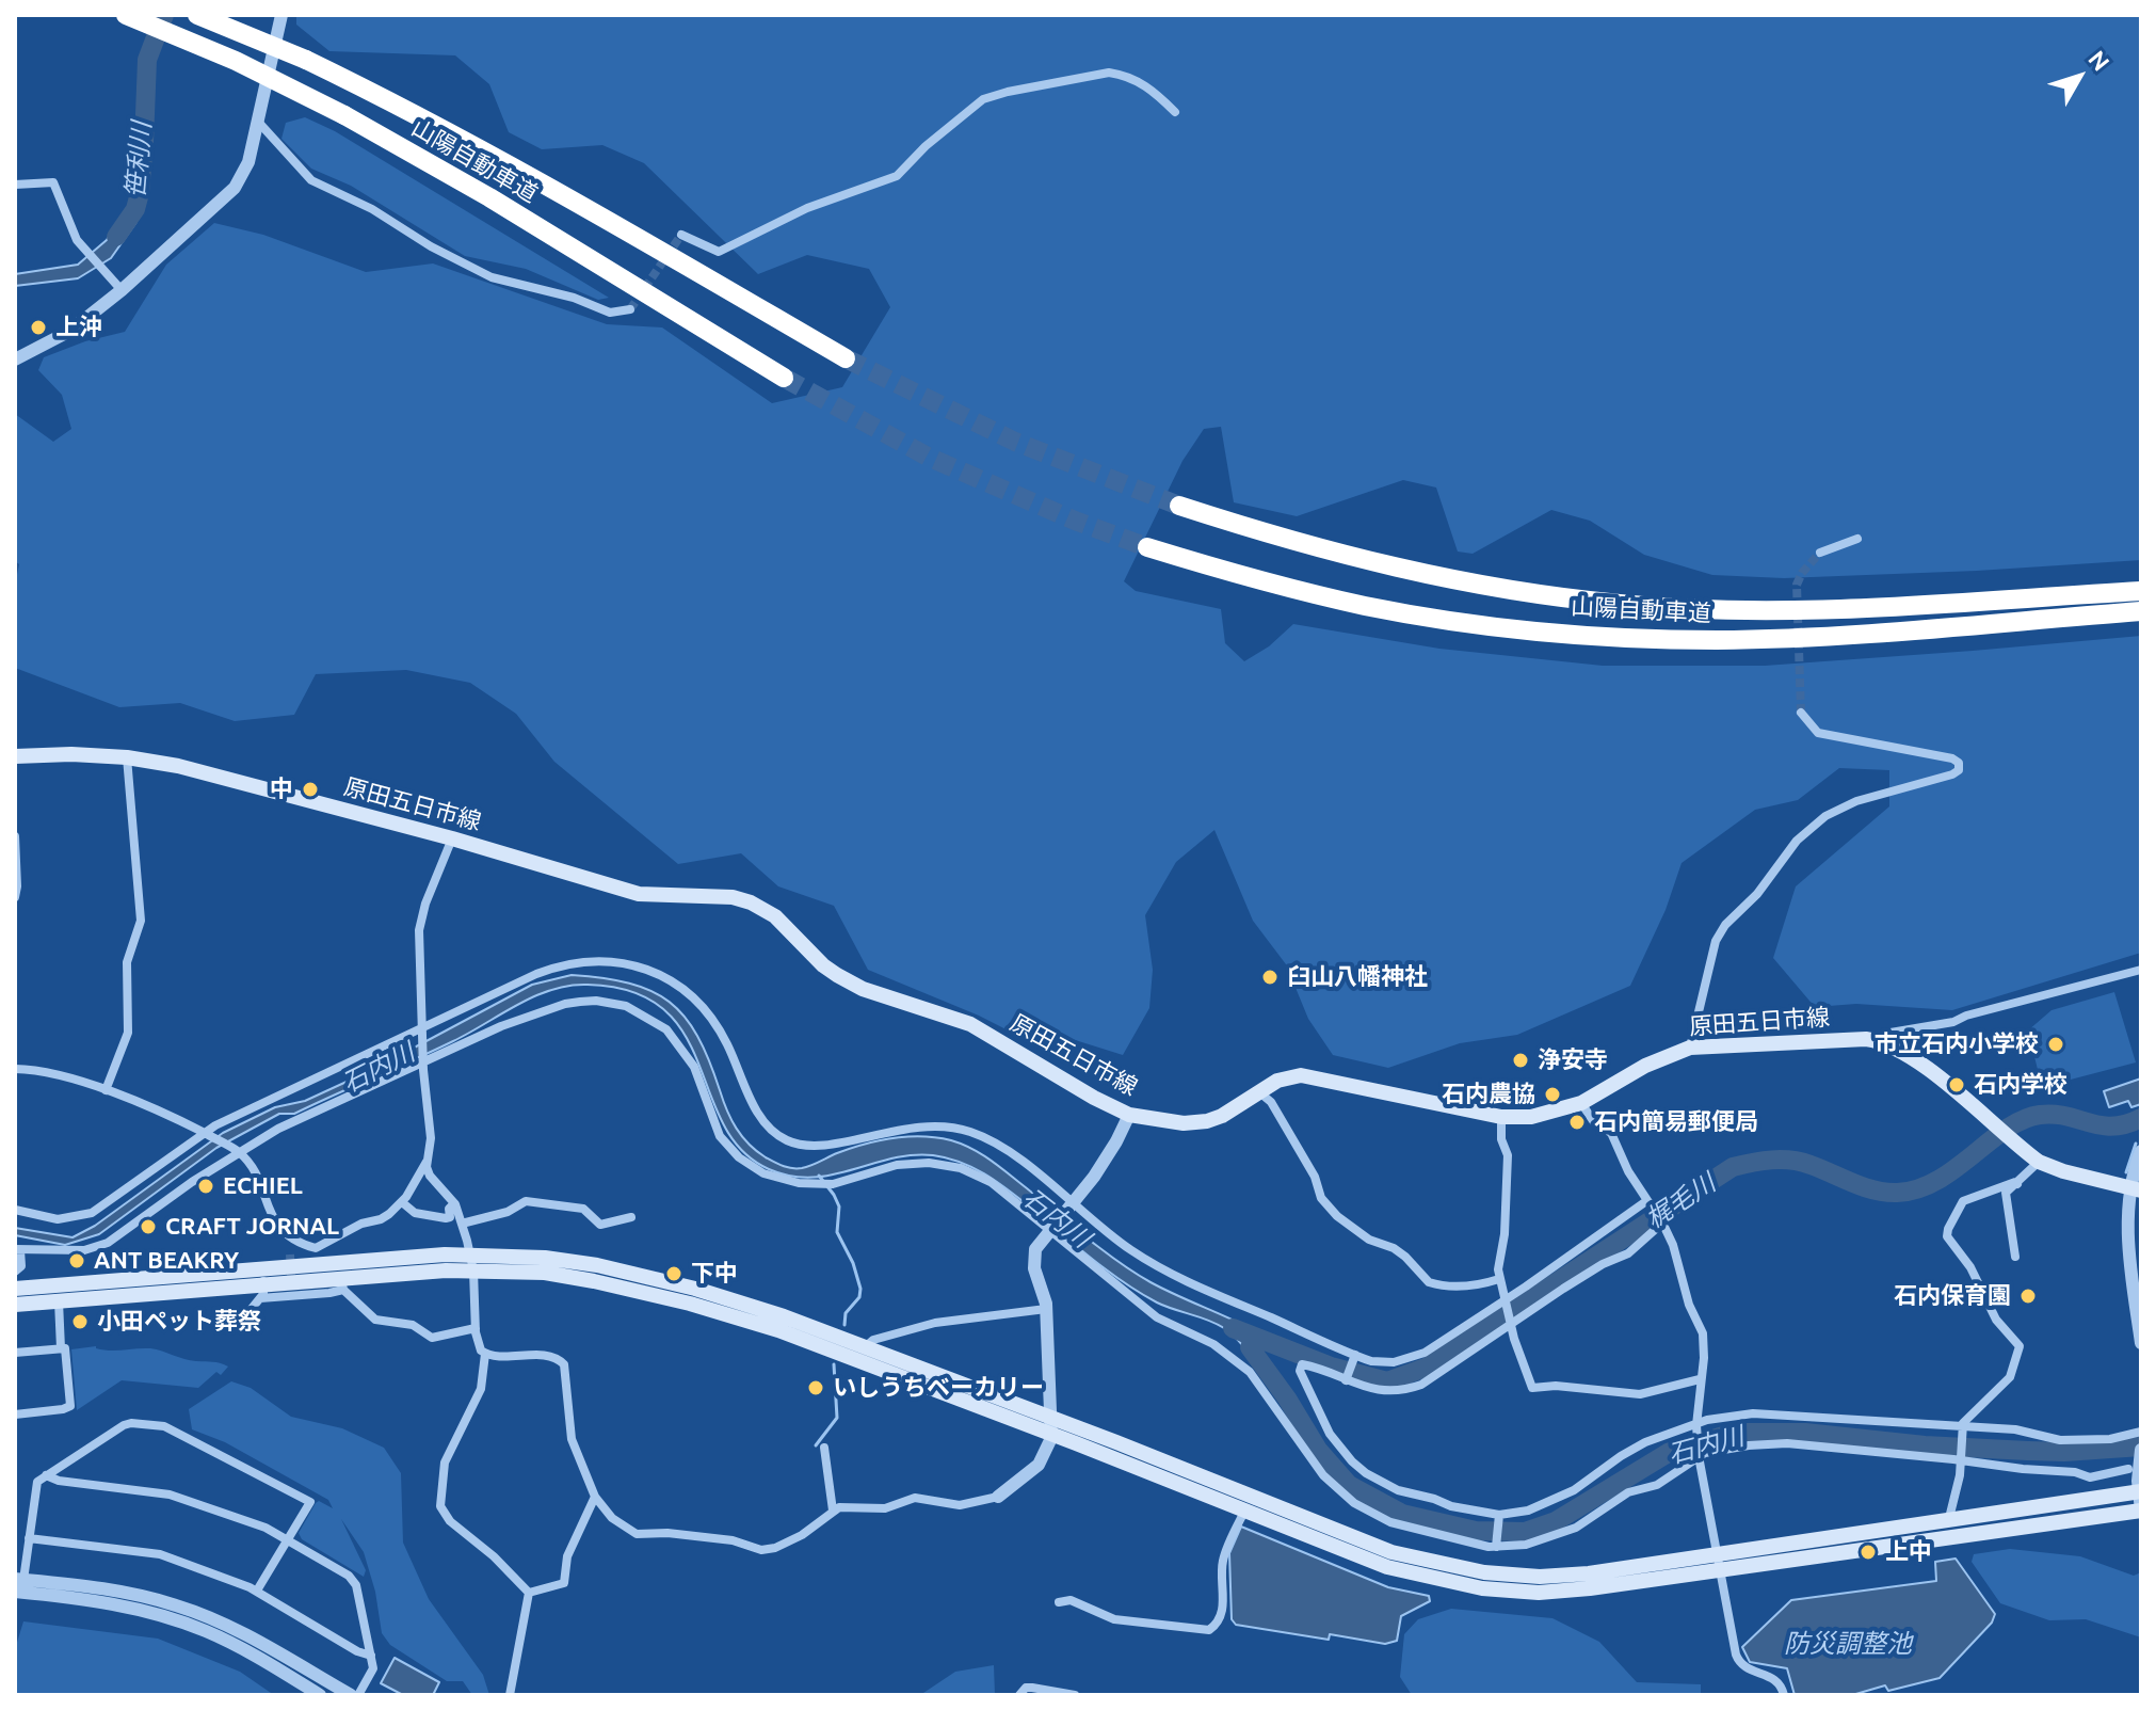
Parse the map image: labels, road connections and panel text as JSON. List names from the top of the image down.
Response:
{
  "streets": {
    "highway": ["山陽自動車道"],
    "main road": ["原田五日市線"]
  },
  "water": [
    "笹利川",
    "石内川",
    "梶毛川",
    "防災調整池"
  ],
  "places": [
    "上沖",
    "中",
    "臼山八幡神社",
    "市立石内小学校",
    "浄安寺",
    "石内学校",
    "石内農協",
    "石内簡易郵便局",
    "ECHIEL",
    "CRAFT JORNAL",
    "ANT BEAKRY",
    "下中",
    "石内保育園",
    "小田ペット葬祭",
    "いしうちベーカリー",
    "上中"
  ],
  "north": "top right"
}
